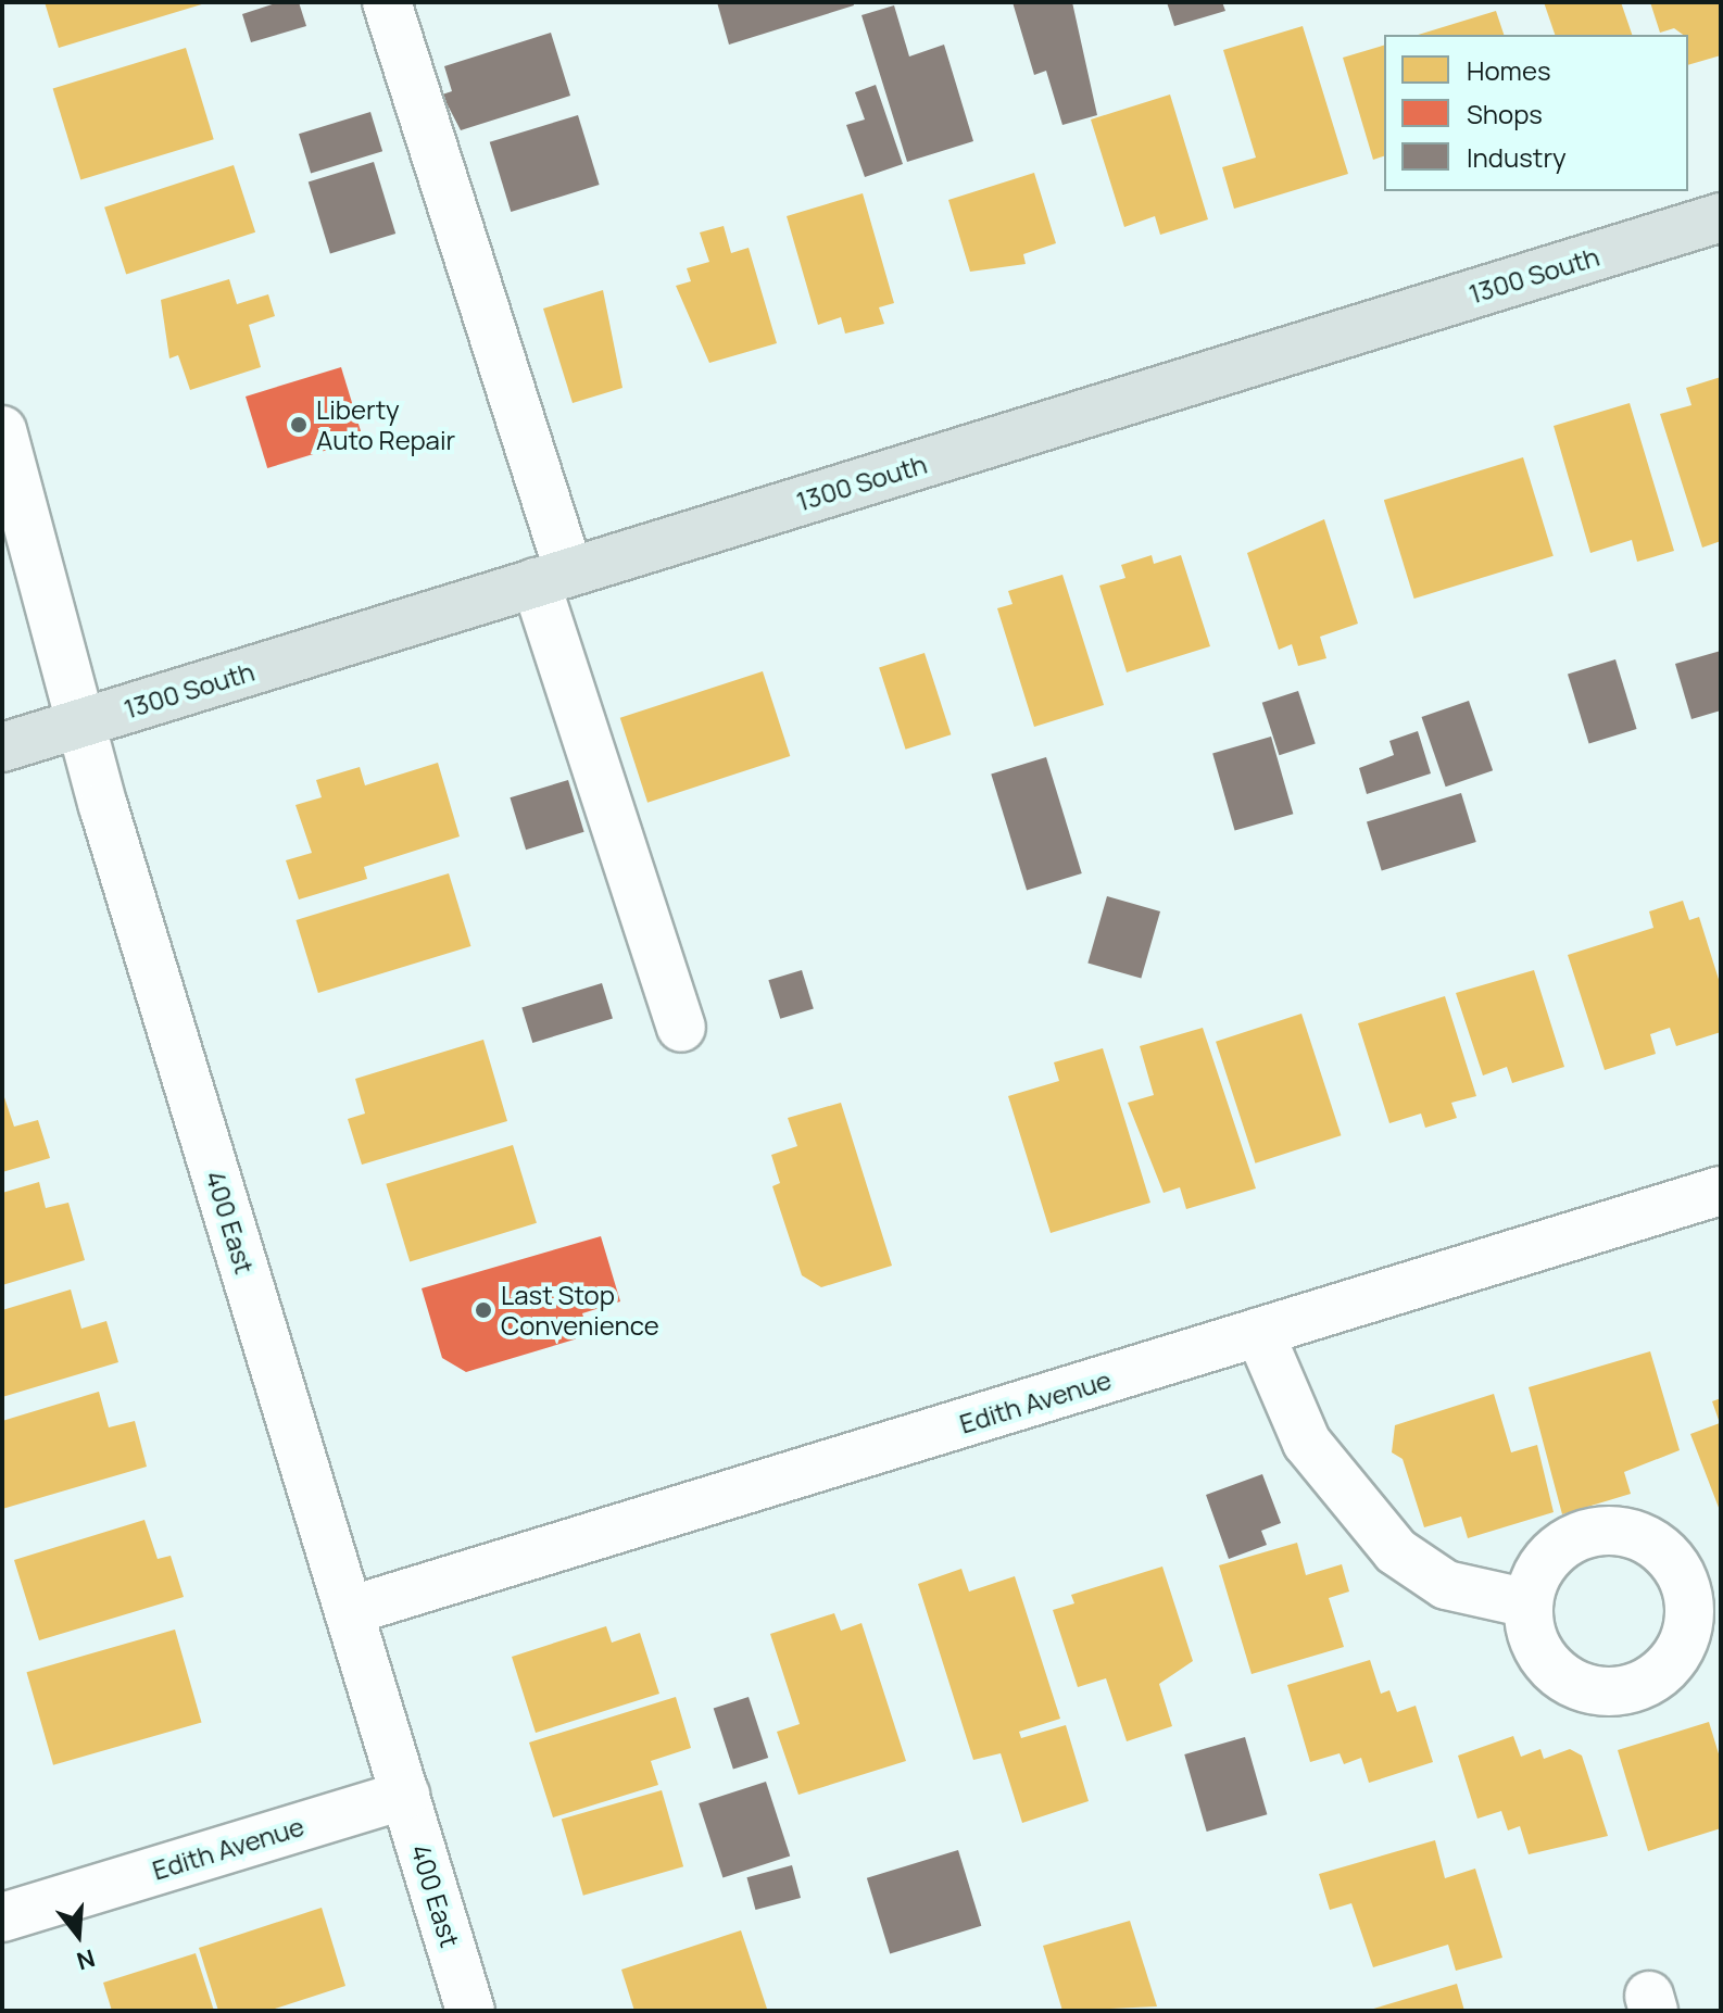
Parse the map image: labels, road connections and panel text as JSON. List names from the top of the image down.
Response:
{
  "streets": {
    "main road": ["1300 South"],
    "street": ["400 East", "Edith Avenue"]
  },
  "crossings": [
    ["1300 South", "400 East"],
    ["400 East", "Edith Avenue"]
  ],
  "places": ["Liberty Auto Repair", "Last Stop Convenience"],
  "legend": ["Homes", "Shops", "Industry"],
  "north": "bottom"
}
